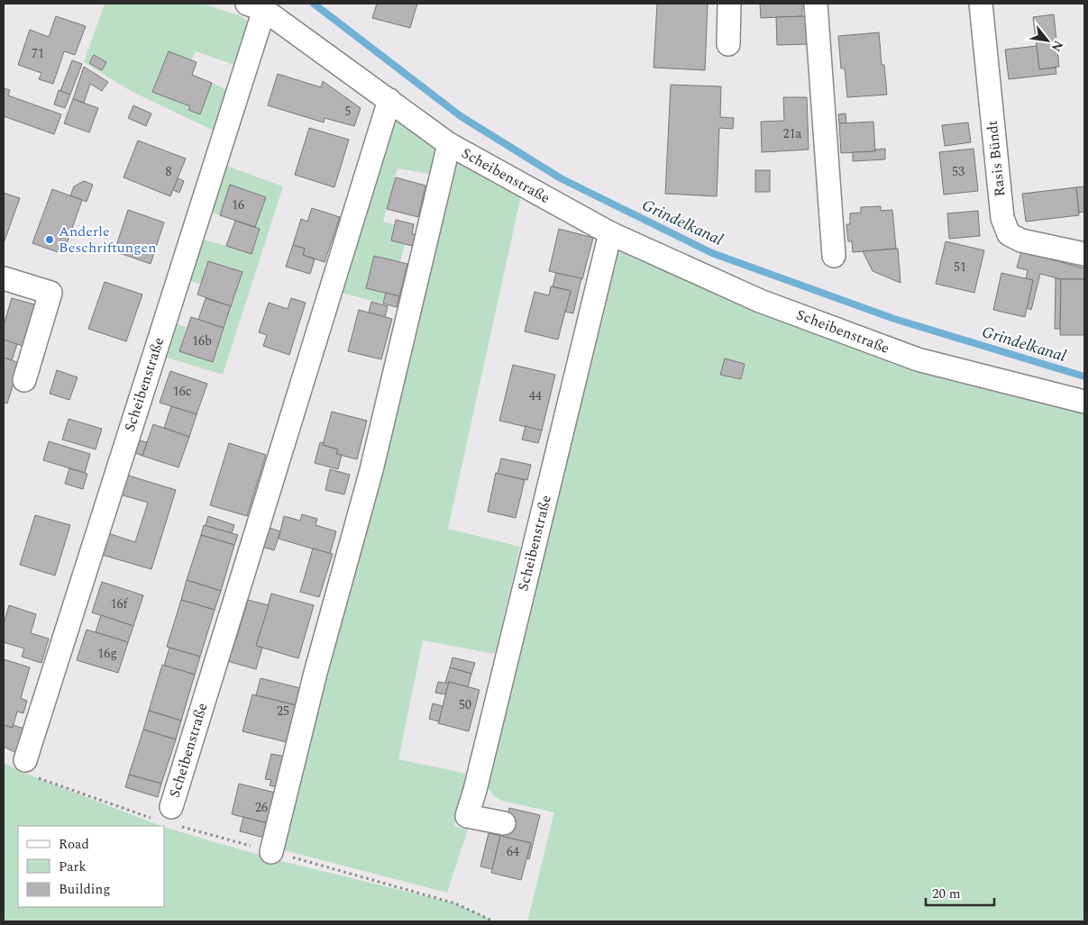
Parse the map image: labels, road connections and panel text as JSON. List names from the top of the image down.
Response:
{
  "streets": {
    "street": ["Rasis Bündt", "Scheibenstraße"]
  },
  "water": ["Grindelkanal"],
  "places": ["Anderle Beschriftungen"],
  "house_numbers": [
    "71",
    "5",
    "21a",
    "8",
    "53",
    "16",
    "51",
    "16b",
    "16c",
    "44",
    "16f",
    "16g",
    "50",
    "25",
    "26",
    "64"
  ],
  "legend": ["Road", "Park", "Building"],
  "scale_bar": "20 m",
  "north": "bottom right"
}
